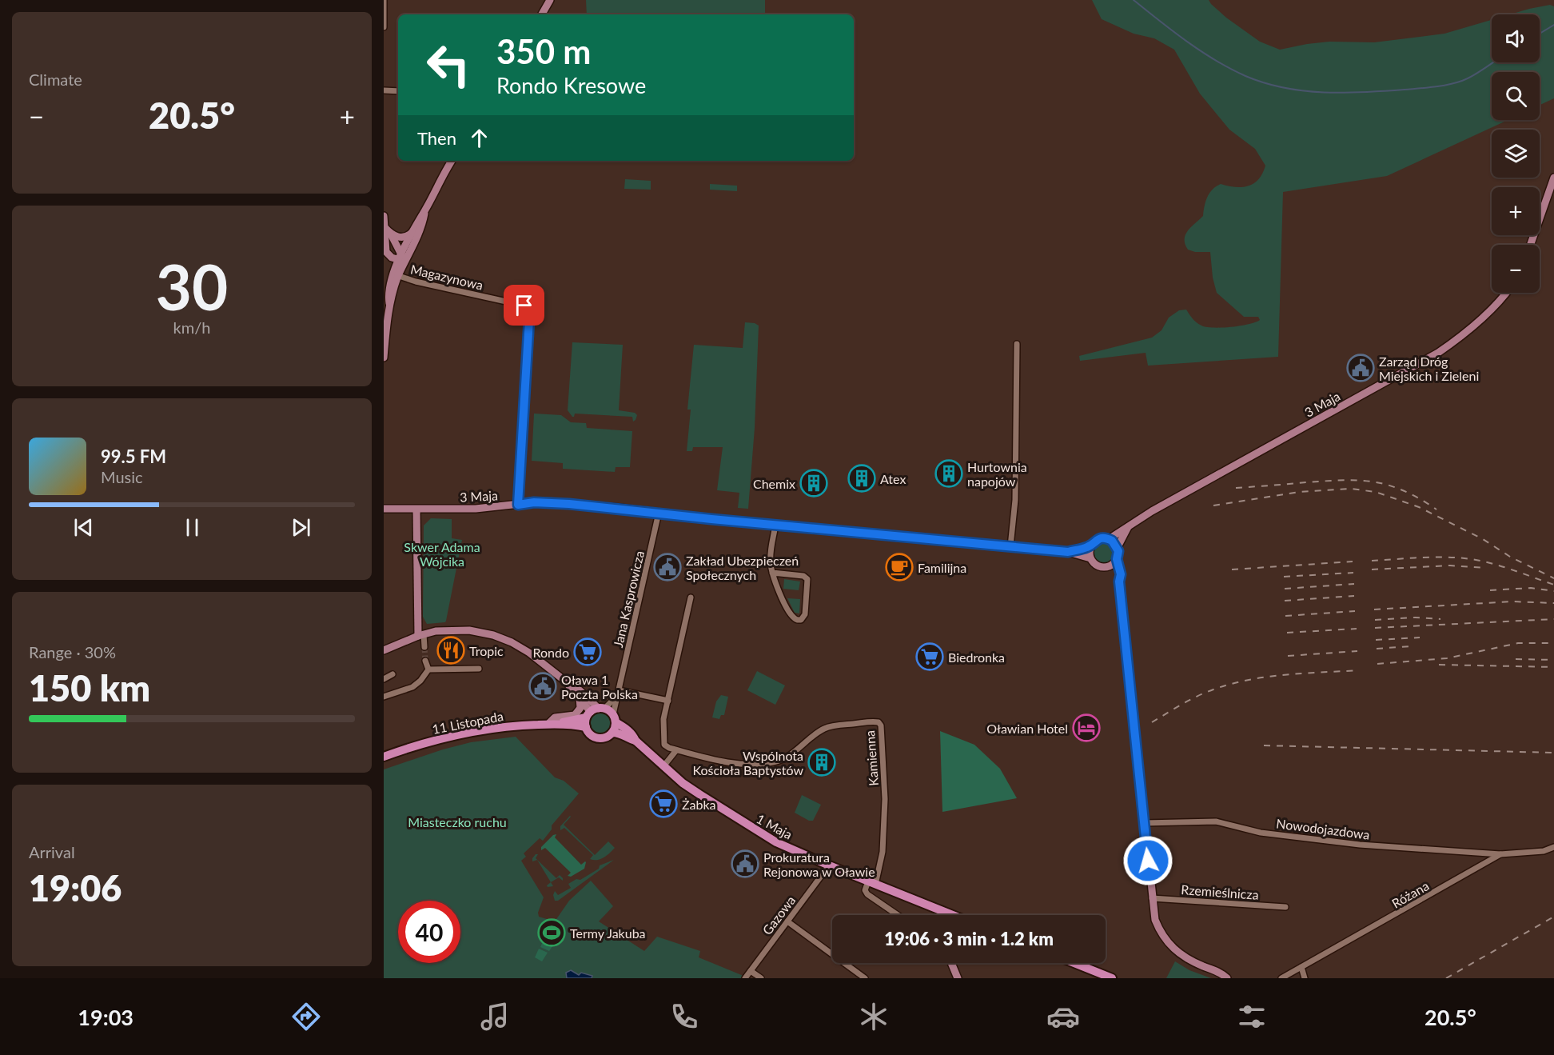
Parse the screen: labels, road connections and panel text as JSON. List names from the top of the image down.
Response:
{
  "streets": {
    "main road": ["11 Listopada", "1 Maja"],
    "street": [
      "Magazynowa",
      "3 Maja",
      "Jana Kasprowicza",
      "Kamienna",
      "Nowodojazdowa",
      "Rzemieślnicza",
      "Różana",
      "Gazowa"
    ]
  },
  "crossings": [
    ["Magazynowa", "3 Maja"],
    ["3 Maja", "Jana Kasprowicza"],
    ["Jana Kasprowicza", "11 Listopada"],
    ["Jana Kasprowicza", "1 Maja"],
    ["11 Listopada", "1 Maja"],
    ["Kamienna", "1 Maja"],
    ["1 Maja", "Gazowa"],
    ["Nowodojazdowa", "Różana"]
  ],
  "parks": ["Skwer Adama Wójcika", "Miasteczko ruchu"],
  "places": {
    "public building": [
      "Zarząd Dróg Miejskich i Zieleni",
      "Zakład Ubezpieczeń Społecznych",
      "Oława 1 Poczta Polska",
      "Prokuratura Rejonowa w Oławie"
    ],
    "building": [
      "Hurtownia napojów",
      "Atex",
      "Chemix",
      "Wspólnota Kościoła Baptystów"
    ],
    "cafe": ["Familijna"],
    "restaurant": ["Tropic"],
    "supermarket": ["Rondo", "Biedronka", "Żabka"],
    "hotel": ["Oławian Hotel"],
    "sports": ["Termy Jakuba"]
  },
  "page": {
    "tile": [
      "Climate",
      ["30", "km/h"],
      ["Range · 30%", "150 km"],
      ["Arrival", "19:06"]
    ],
    "map_buttons": ["+", "−"],
    "turn": ["350 m", "Rondo Kresowe"],
    "heat": ["−", "20.5°", "+"],
    "then": "Then",
    "song": ["99.5 FM", "Music"],
    "limit": "40",
    "trip": "19:06 · 3 min · 1.2 km",
    "tabs": ["19:03", "20.5°"]
  }
}
